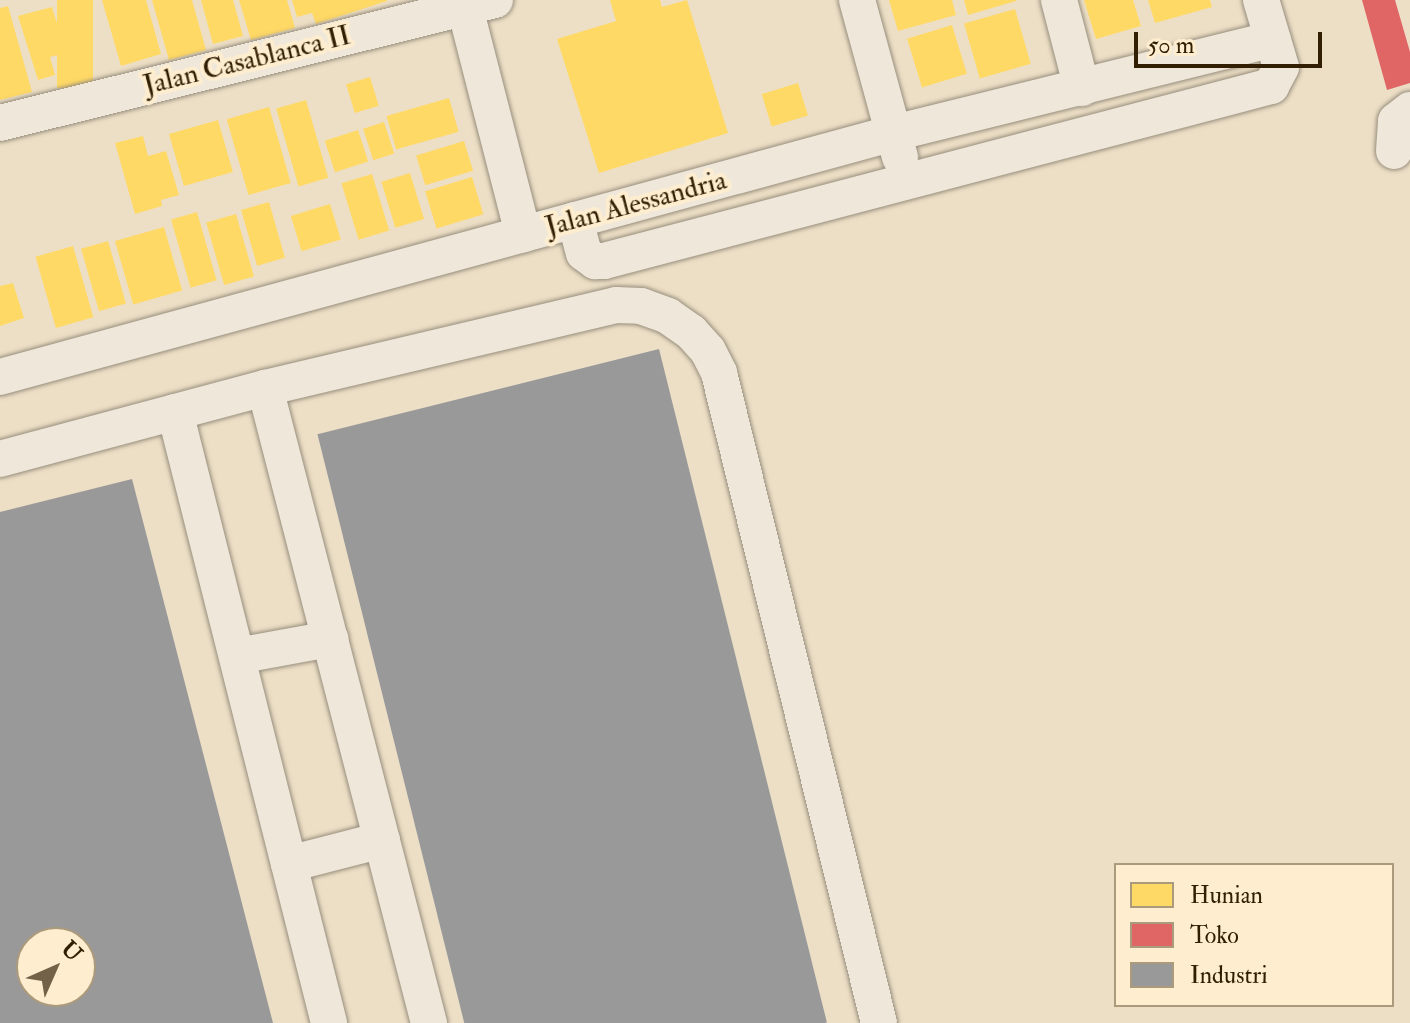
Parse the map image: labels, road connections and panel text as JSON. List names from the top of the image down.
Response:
{
  "streets": {
    "street": ["Jalan Casablanca II", "Jalan Alessandria"]
  },
  "legend": ["Hunian", "Toko", "Industri"],
  "scale_bar": "50 m",
  "north": "top right"
}
